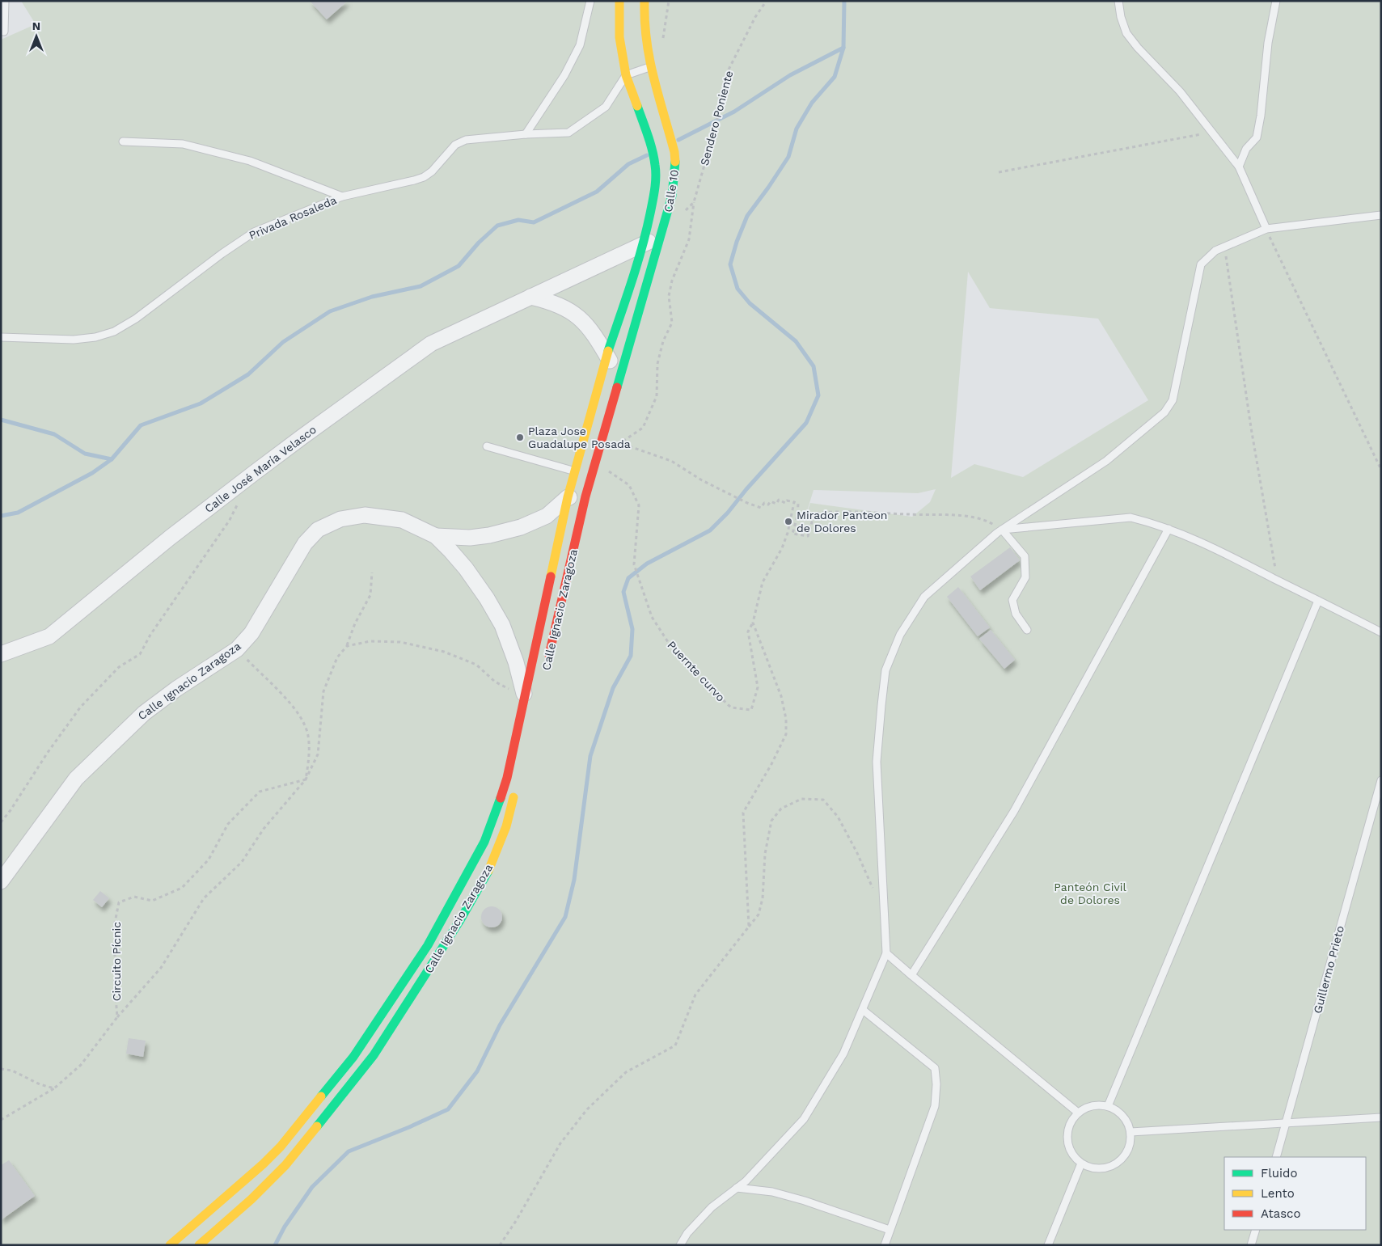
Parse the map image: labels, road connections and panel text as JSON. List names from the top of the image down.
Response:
{
  "streets": {
    "street": ["Calle 10", "Calle José María Velasco", "Calle Ignacio Zaragoza"],
    "lane": ["Privada Rosaleda", "Guillermo Prieto"],
    "path": ["Sendero Poniente", "Puernte curvo", "Circuito Pícnic"]
  },
  "crossings": [
    ["Calle 10", "Privada Rosaleda"],
    ["Calle 10", "Calle José María Velasco"],
    ["Calle 10", "Calle Ignacio Zaragoza"],
    ["Calle Ignacio Zaragoza", "Puernte curvo"]
  ],
  "parks": ["Panteón Civil de Dolores"],
  "places": ["Plaza Jose Guadalupe Posada", "Mirador Panteon de Dolores"],
  "legend": ["Fluido", "Lento", "Atasco"],
  "north": "top"
}
